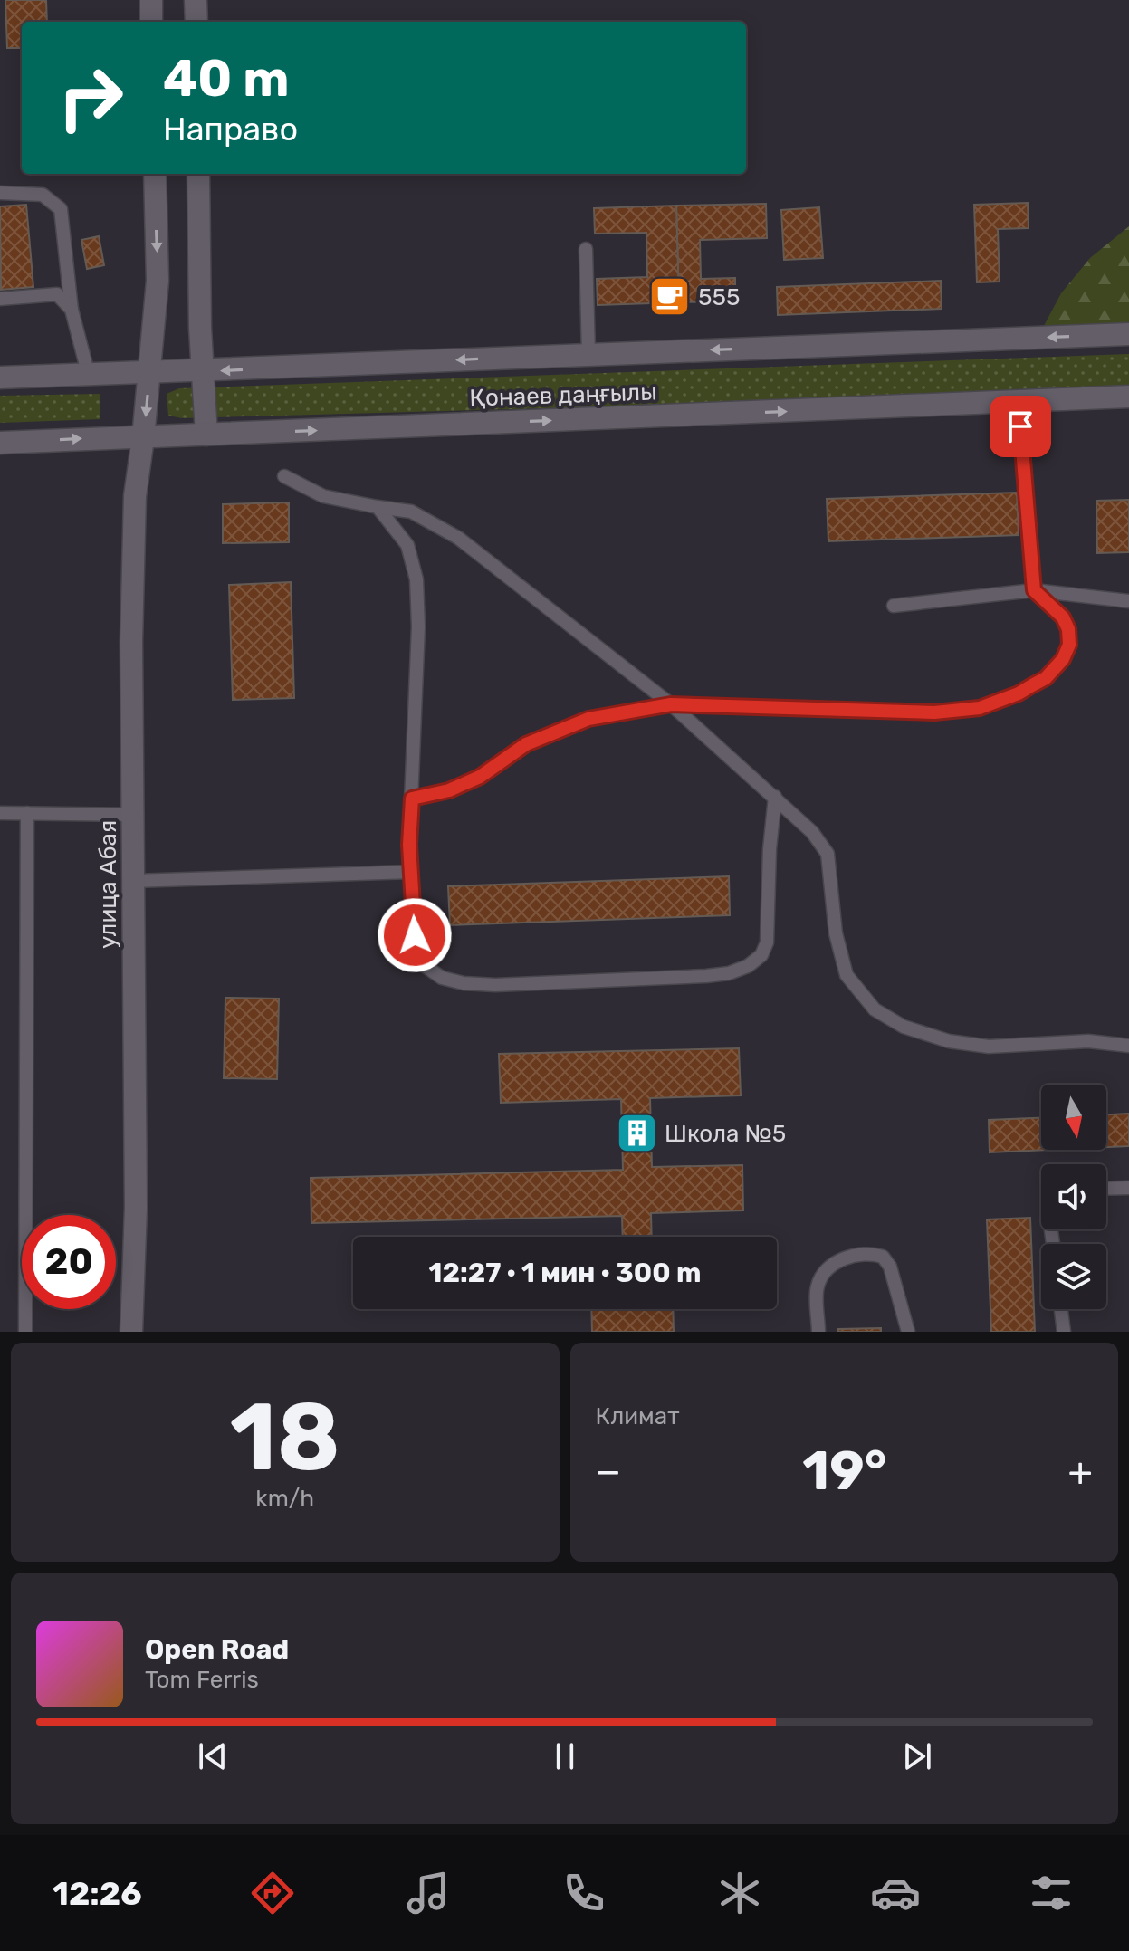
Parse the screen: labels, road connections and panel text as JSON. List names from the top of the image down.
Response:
{
  "streets": {
    "main road": ["Қонаев даңғылы", "улица Абая"]
  },
  "crossings": [
    ["Қонаев даңғылы", "улица Абая"]
  ],
  "places": {
    "cafe": ["555"],
    "building": ["Школа №5"]
  },
  "north": "bottom",
  "page": {
    "turn": ["40 m", "Направо"],
    "limit": "20",
    "trip": "12:27 · 1 мин · 300 m",
    "tile": [
      ["18", "km/h"],
      "Климат"
    ],
    "heat": ["−", "19°", "+"],
    "song": ["Open Road", "Tom Ferris"],
    "tabs": "12:26"
  }
}
